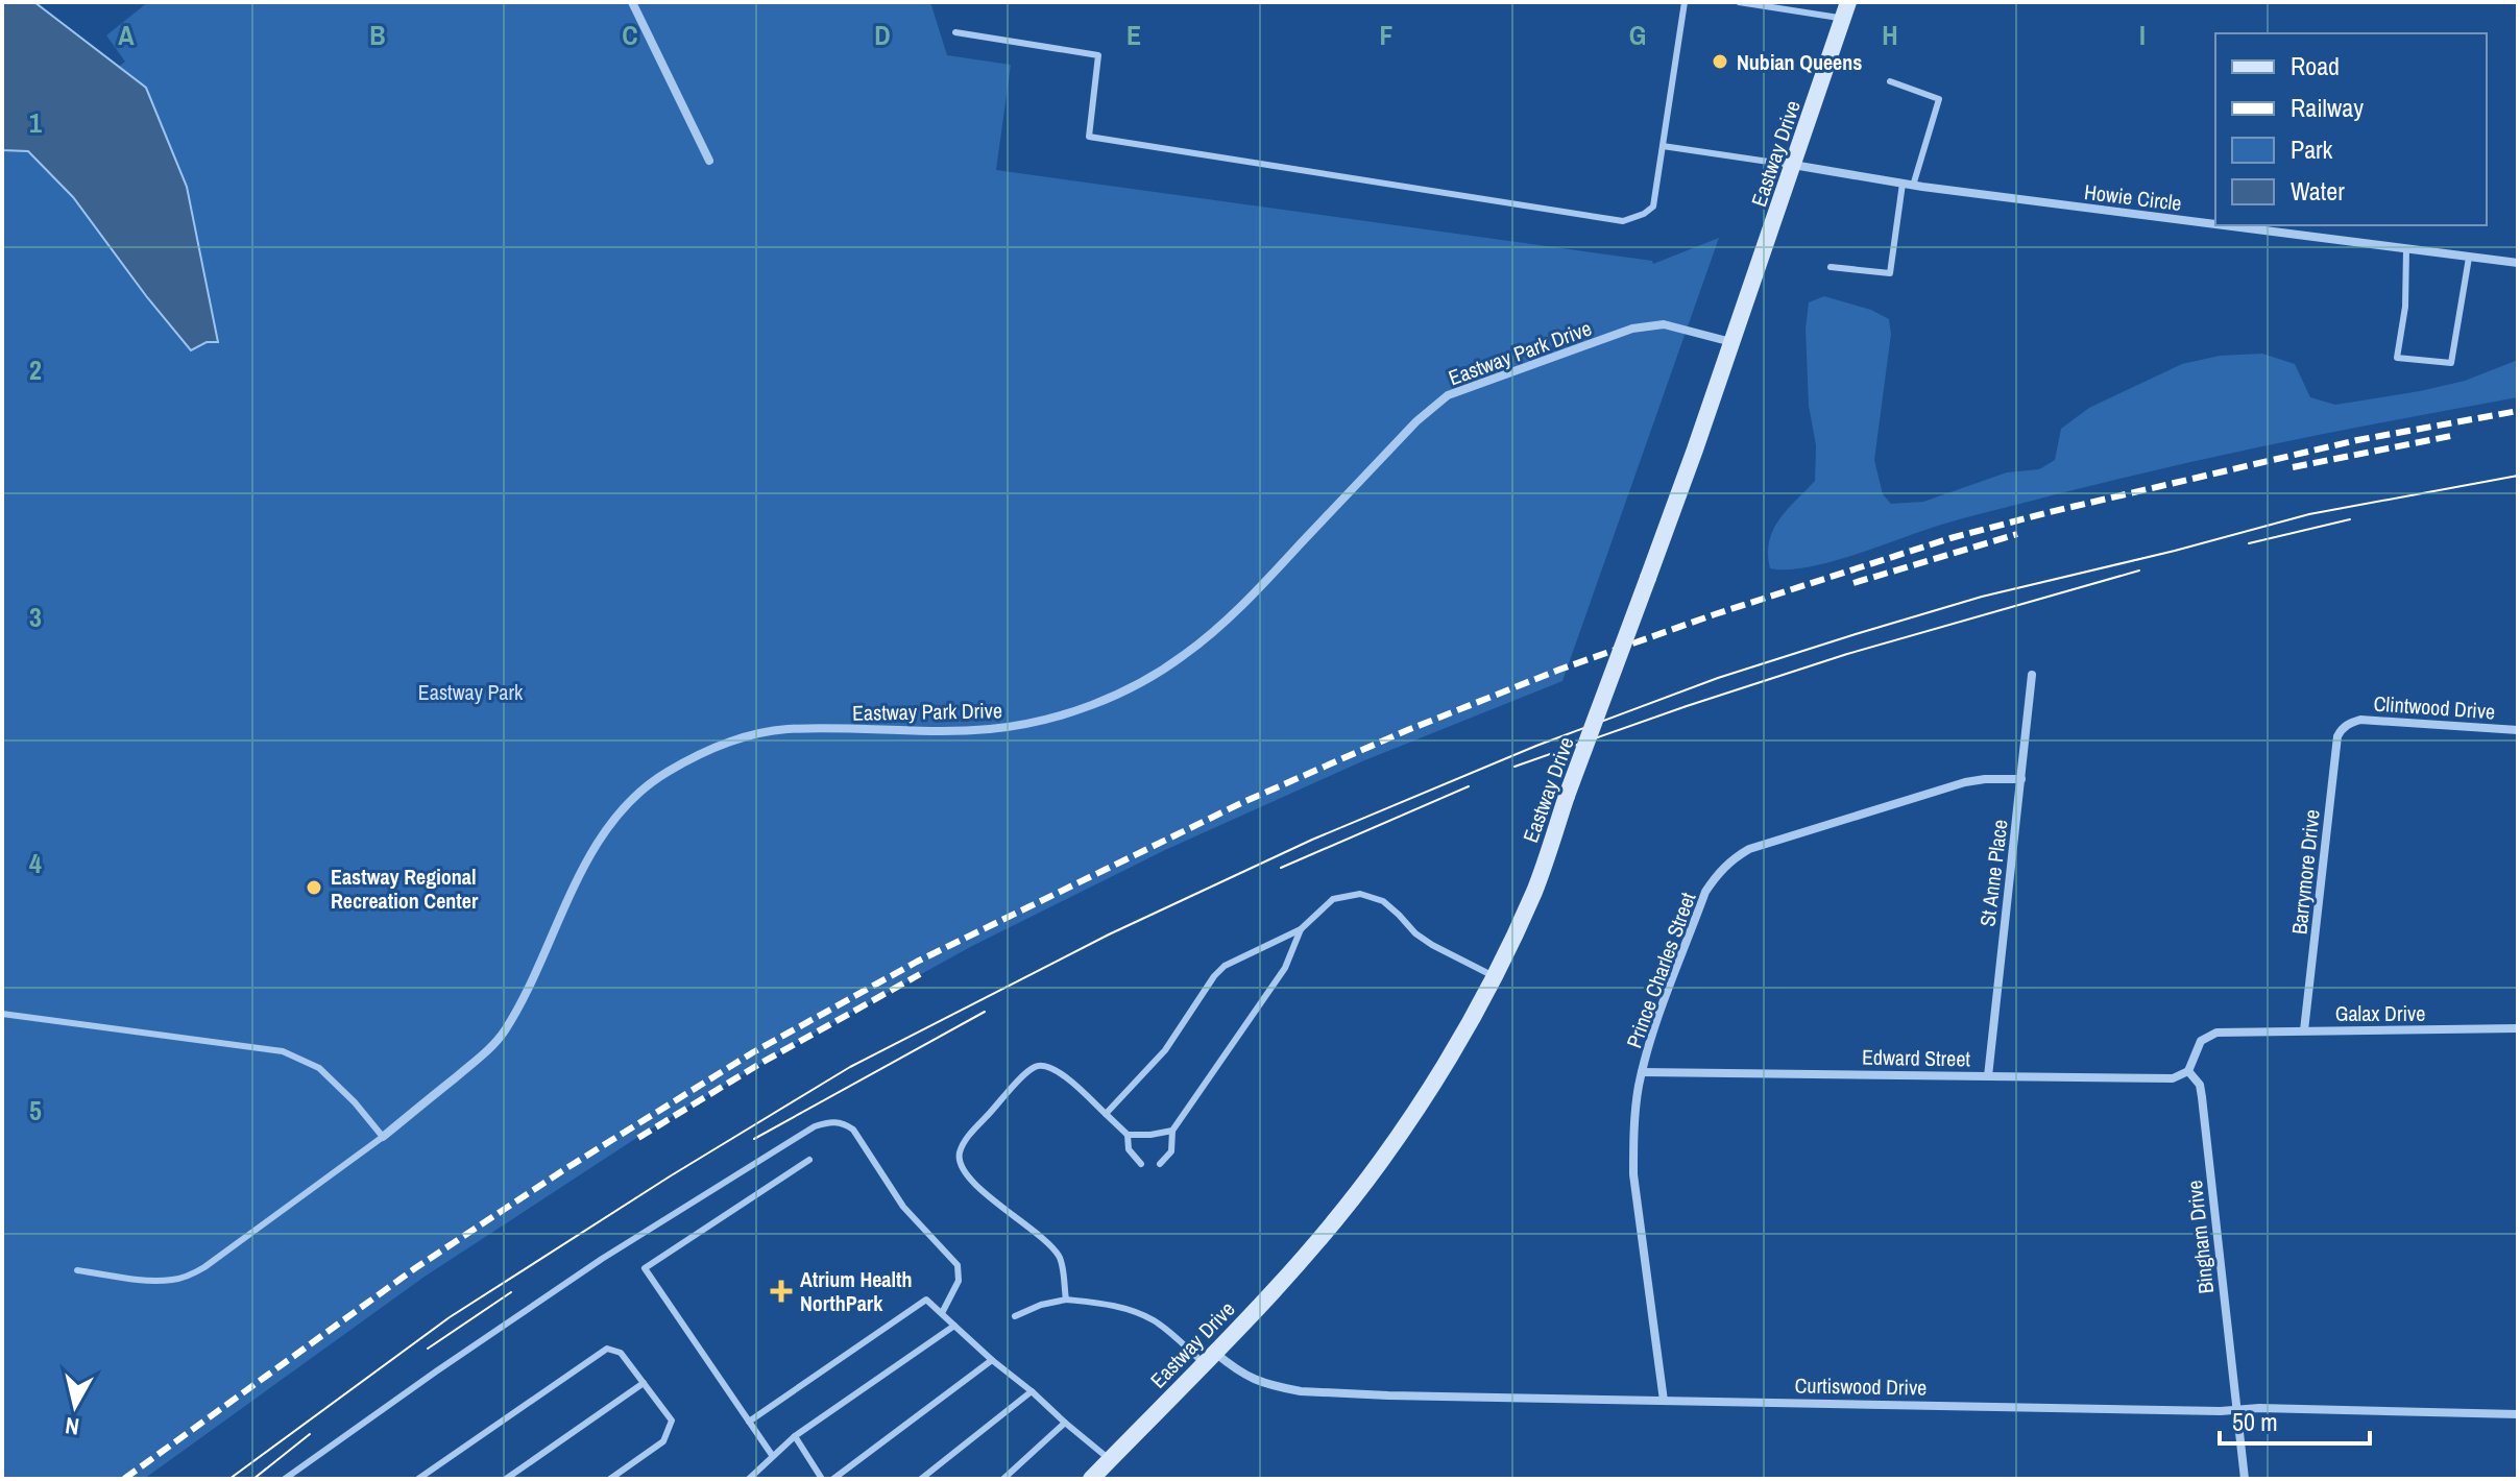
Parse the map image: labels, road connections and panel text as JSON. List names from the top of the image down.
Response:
{
  "streets": {
    "main road": ["Eastway Drive"],
    "street": [
      "Howie Circle",
      "Eastway Park Drive",
      "Clintwood Drive",
      "Barrymore Drive",
      "St Anne Place",
      "Prince Charles Street",
      "Galax Drive",
      "Edward Street",
      "Bingham Drive",
      "Curtiswood Drive"
    ]
  },
  "crossings": [
    ["Eastway Drive", "Howie Circle"],
    ["Eastway Drive", "Eastway Park Drive"],
    ["Eastway Drive", "Curtiswood Drive"],
    ["Clintwood Drive", "Barrymore Drive"],
    ["Barrymore Drive", "Galax Drive"],
    ["St Anne Place", "Prince Charles Street"],
    ["St Anne Place", "Edward Street"],
    ["Prince Charles Street", "Edward Street"],
    ["Prince Charles Street", "Curtiswood Drive"],
    ["Galax Drive", "Edward Street"],
    ["Galax Drive", "Bingham Drive"],
    ["Edward Street", "Bingham Drive"],
    ["Bingham Drive", "Curtiswood Drive"]
  ],
  "parks": ["Eastway Park"],
  "places": {
    "other": ["Nubian Queens", "Eastway Regional Recreation Center"],
    "health": ["Atrium Health NorthPark"]
  },
  "legend": [
    "Road",
    "Railway",
    "Park",
    "Water"
  ],
  "scale_bar": "50 m",
  "north": "bottom",
  "grid": {
    "columns": [
      "A",
      "B",
      "C",
      "D",
      "E",
      "F",
      "G",
      "H",
      "I"
    ],
    "rows": [
      "1",
      "2",
      "3",
      "4",
      "5"
    ]
  }
}
